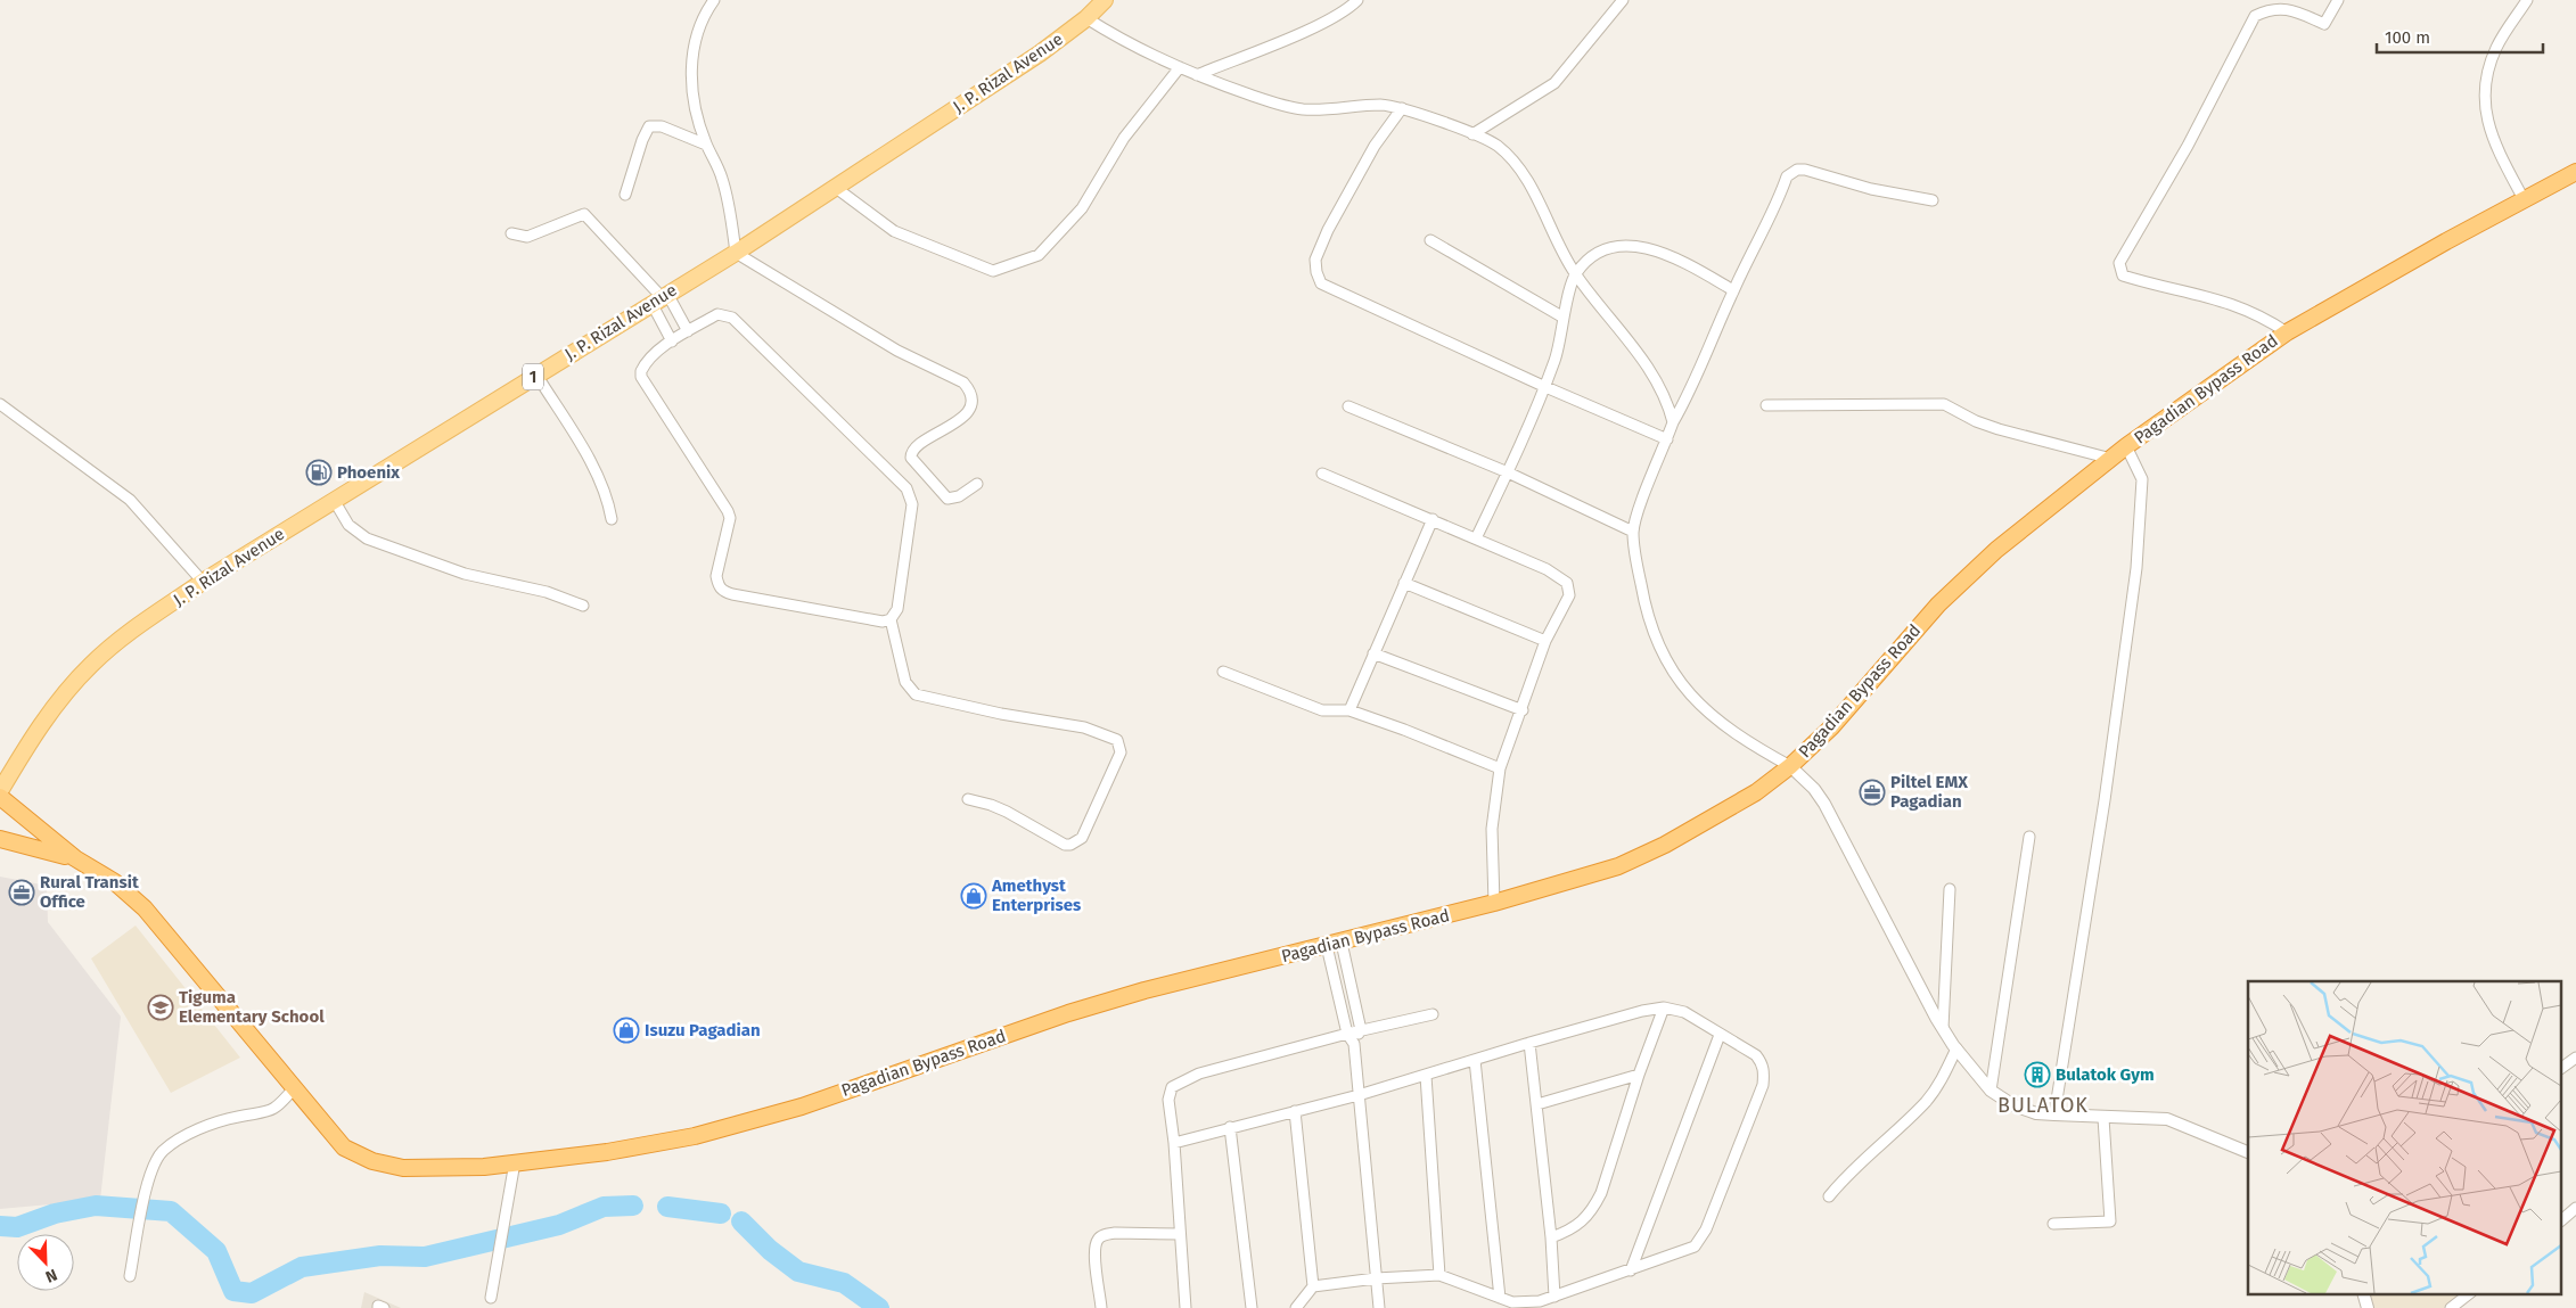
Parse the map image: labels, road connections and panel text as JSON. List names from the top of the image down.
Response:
{
  "streets": {
    "highway": ["Pagadian Bypass Road"],
    "main road": ["J. P. Rizal Avenue", "1"]
  },
  "districts": ["BULATOK"],
  "places": {
    "fuel station": ["Phoenix"],
    "office": ["Piltel EMX Pagadian", "Rural Transit Office"],
    "shop": ["Amethyst Enterprises", "Isuzu Pagadian"],
    "school or university": ["Tiguma Elementary School"],
    "building": ["Bulatok Gym"]
  },
  "scale_bar": "100 m",
  "north": "bottom right"
}
